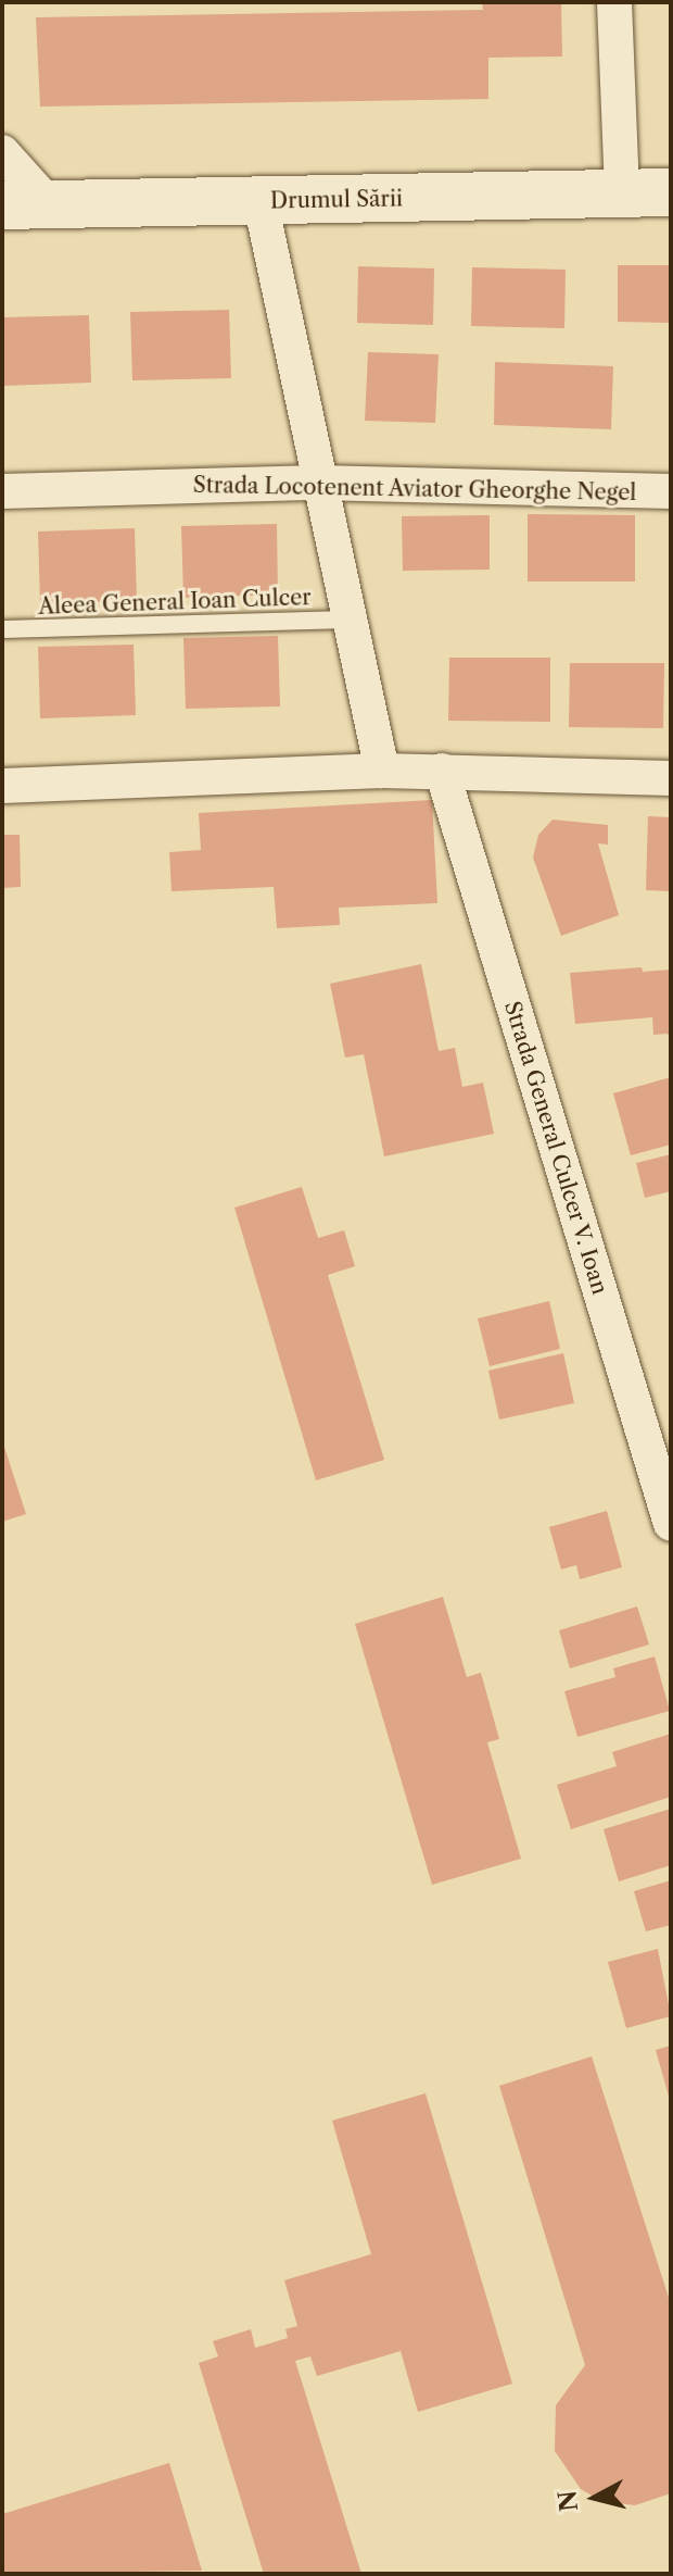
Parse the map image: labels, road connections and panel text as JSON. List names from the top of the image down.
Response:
{
  "streets": {
    "main road": ["Drumul Sării"],
    "street": ["Strada Locotenent Aviator Gheorghe Negel", "Strada General Culcer V. Ioan"],
    "lane": ["Aleea General Ioan Culcer"]
  },
  "north": "left"
}
